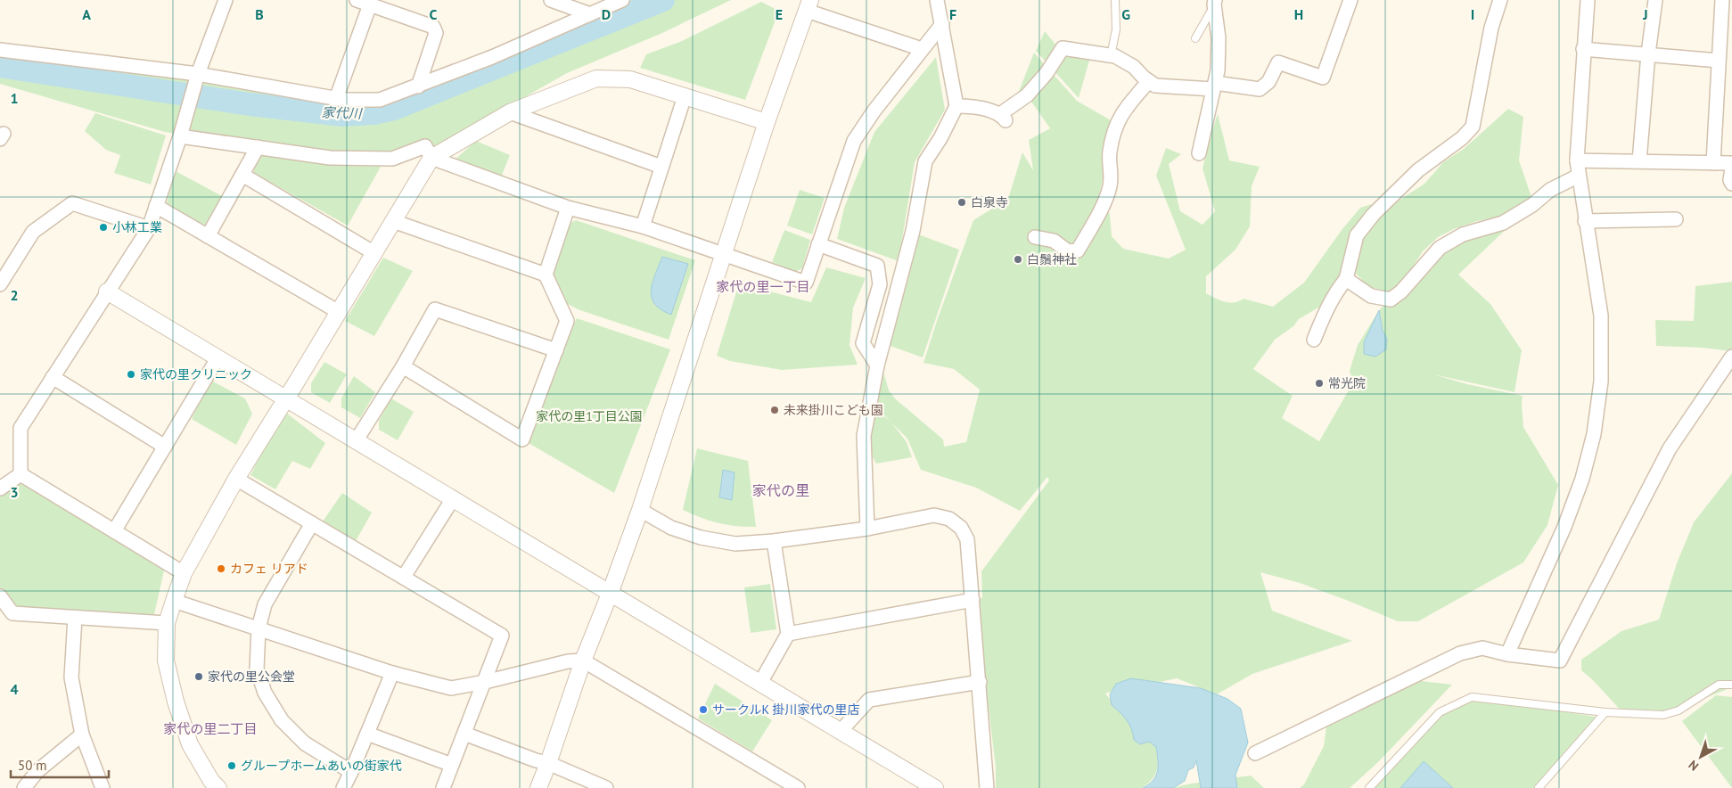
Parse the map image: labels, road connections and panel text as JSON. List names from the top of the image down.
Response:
{
  "districts": ["家代の里一丁目", "家代の里", "家代の里二丁目"],
  "water": ["家代川"],
  "parks": ["家代の里1丁目公園"],
  "places": [
    "白泉寺",
    "小林工業",
    "白鬚神社",
    "家代の里クリニック",
    "常光院",
    "未来掛川こども園",
    "カフェ リアド",
    "家代の里公会堂",
    "サークルK 掛川家代の里店",
    "グループホームあいの街家代"
  ],
  "scale_bar": "50 m",
  "north": "bottom left",
  "grid": {
    "columns": [
      "A",
      "B",
      "C",
      "D",
      "E",
      "F",
      "G",
      "H",
      "I",
      "J"
    ],
    "rows": [
      "1",
      "2",
      "3",
      "4"
    ]
  }
}
